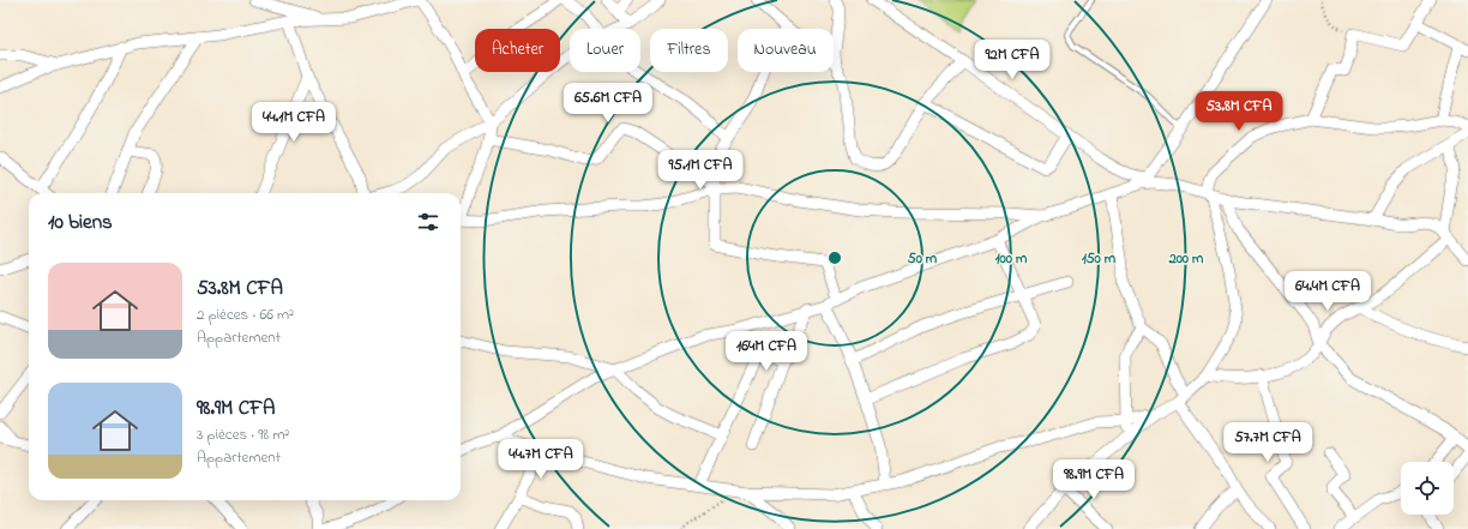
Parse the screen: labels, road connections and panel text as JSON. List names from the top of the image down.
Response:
{
  "page": {
    "chip": [
      "Acheter",
      "Louer",
      "Filtres",
      "Nouveau"
    ],
    "price": [
      "92M CFA",
      "65.6M CFA",
      "53.8M CFA",
      "44.1M CFA",
      "95.1M CFA",
      "64.4M CFA",
      "164M CFA",
      "57.7M CFA",
      "44.7M CFA",
      "98.9M CFA"
    ],
    "heading": "10 biens",
    "list": [
      {
        "name": "53.8M CFA",
        "note": "2 pièces · 66 m² · Appartement"
      },
      {
        "name": "98.9M CFA",
        "note": "3 pièces · 98 m² · Appartement"
      }
    ]
  },
  "rings": [
    "50 m",
    "100 m",
    "150 m",
    "200 m"
  ]
}
